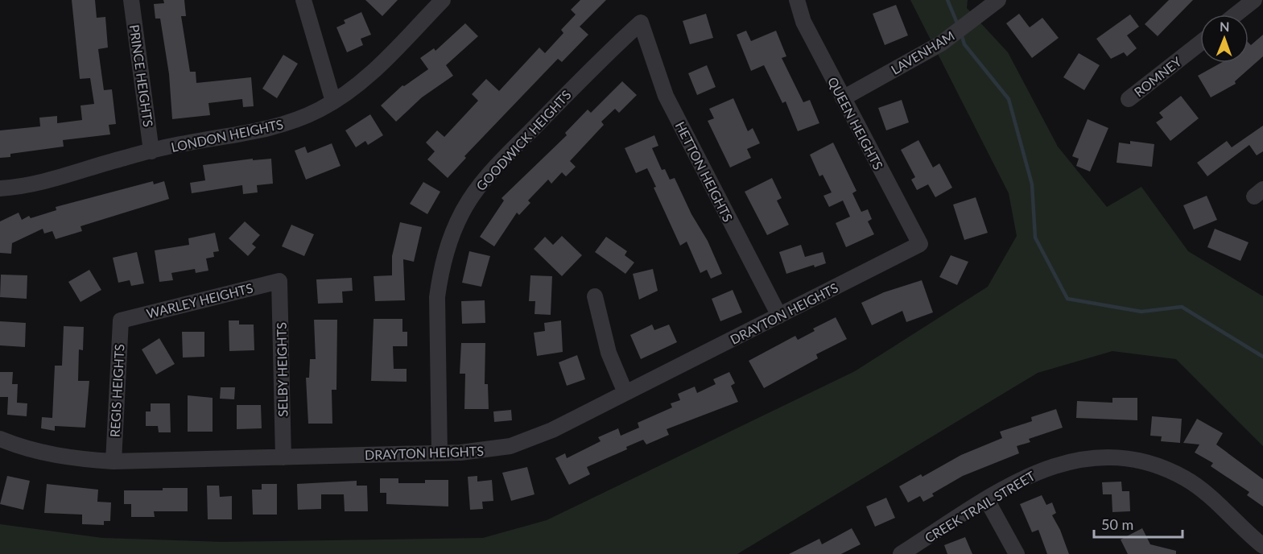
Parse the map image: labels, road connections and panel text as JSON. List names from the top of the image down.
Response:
{
  "streets": {
    "street": [
      "LAVENHAM",
      "PRINCE HEIGHTS",
      "ROMNEY",
      "QUEEN HEIGHTS",
      "LONDON HEIGHTS",
      "GOODWICK HEIGHTS",
      "HETTON HEIGHTS",
      "WARLEY HEIGHTS",
      "DRAYTON HEIGHTS",
      "SELBY HEIGHTS",
      "REGIS HEIGHTS",
      "CREEK TRAIL STREET"
    ]
  },
  "crossings": [
    ["LAVENHAM", "QUEEN HEIGHTS"],
    ["PRINCE HEIGHTS", "LONDON HEIGHTS"],
    ["QUEEN HEIGHTS", "DRAYTON HEIGHTS"],
    ["GOODWICK HEIGHTS", "HETTON HEIGHTS"],
    ["GOODWICK HEIGHTS", "DRAYTON HEIGHTS"],
    ["HETTON HEIGHTS", "DRAYTON HEIGHTS"],
    ["WARLEY HEIGHTS", "SELBY HEIGHTS"],
    ["WARLEY HEIGHTS", "REGIS HEIGHTS"],
    ["DRAYTON HEIGHTS", "SELBY HEIGHTS"],
    ["DRAYTON HEIGHTS", "REGIS HEIGHTS"]
  ],
  "scale_bar": "50 m",
  "north": "top"
}
